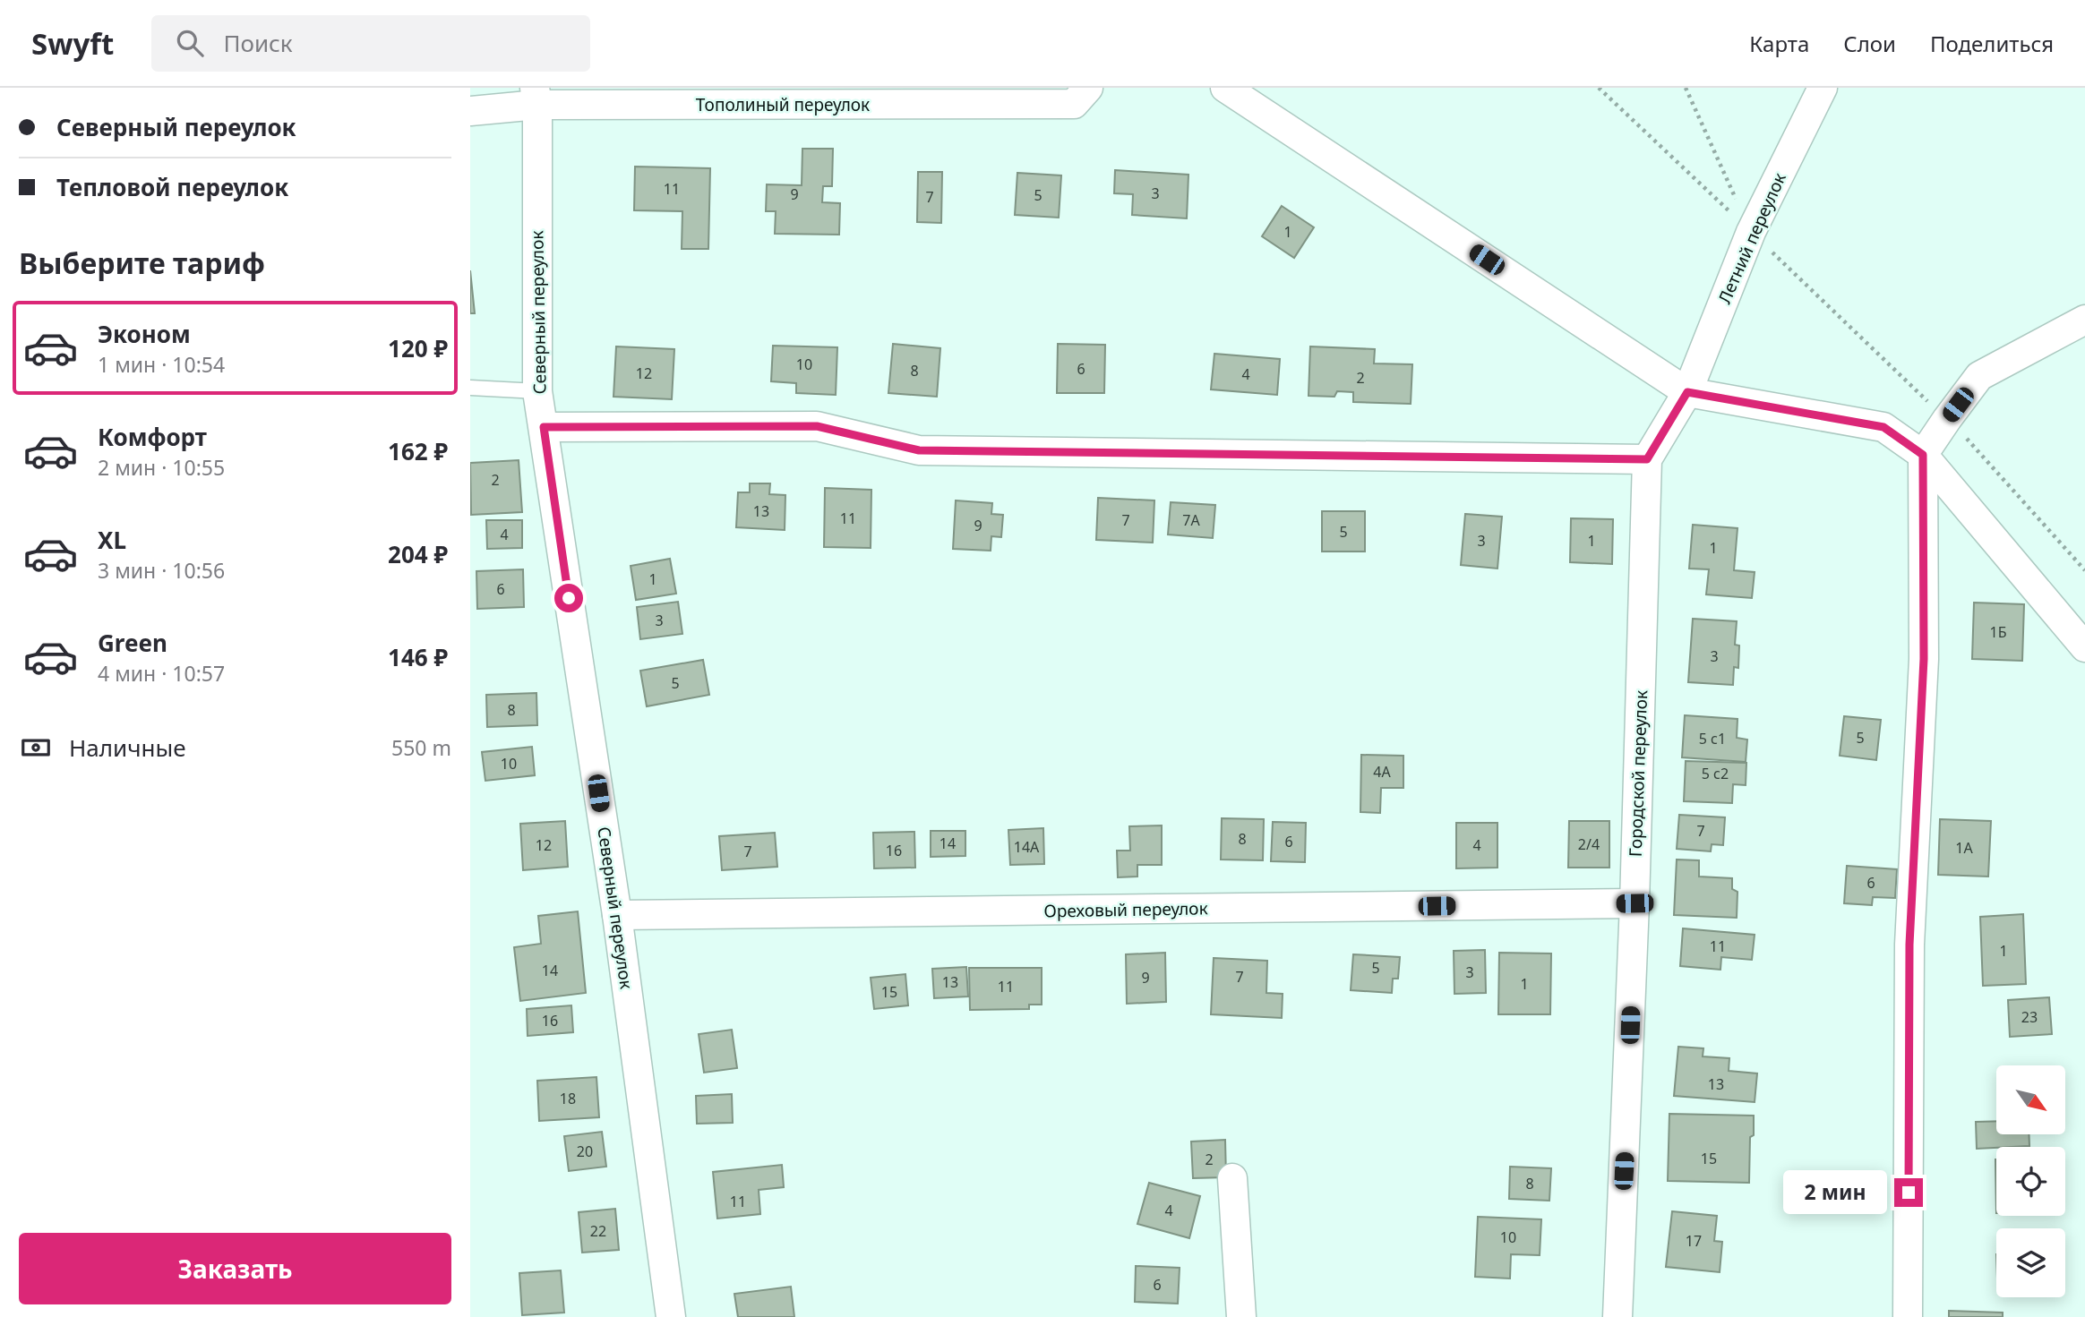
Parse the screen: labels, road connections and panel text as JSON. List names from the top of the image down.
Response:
{
  "streets": {
    "street": [
      "Тополиный переулок",
      "Летний переулок",
      "Северный переулок",
      "Городской переулок",
      "Ореховый переулок"
    ]
  },
  "crossings": [
    ["Тополиный переулок", "Северный переулок"],
    ["Летний переулок", "Городской переулок"],
    ["Северный переулок", "Ореховый переулок"],
    ["Городской переулок", "Ореховый переулок"]
  ],
  "house_numbers": [
    "11",
    "3",
    "9",
    "5",
    "7",
    "1",
    "10",
    "6",
    "8",
    "12",
    "4",
    "2",
    "2",
    "13",
    "11",
    "7",
    "7А",
    "9",
    "5",
    "4",
    "3",
    "1",
    "1",
    "1",
    "6",
    "3",
    "1Б",
    "3",
    "5",
    "8",
    "5",
    "5 с1",
    "10",
    "4А",
    "5 с2",
    "7",
    "8",
    "6",
    "14",
    "2/4",
    "12",
    "4",
    "14А",
    "1А",
    "16",
    "7",
    "6",
    "11",
    "1",
    "5",
    "14",
    "3",
    "7",
    "9",
    "13",
    "1",
    "11",
    "15",
    "23",
    "16",
    "13",
    "18",
    "20",
    "15",
    "2",
    "8",
    "11",
    "4",
    "22",
    "10",
    "17",
    "6"
  ],
  "north": "bottom right",
  "page": {
    "header": "Swyft",
    "search": "Поиск",
    "nav": ["Карта", "Слои", "Поделиться"],
    "banner": ["Северный переулок", "Тепловой переулок"],
    "heading": "Выберите тариф",
    "list": [
      {
        "name": "Эконом",
        "note": "1 мин · 10:54",
        "value": "120 ₽"
      },
      {
        "name": "Комфорт",
        "note": "2 мин · 10:55",
        "value": "162 ₽"
      },
      {
        "name": "XL",
        "note": "3 мин · 10:56",
        "value": "204 ₽"
      },
      {
        "name": "Green",
        "note": "4 мин · 10:57",
        "value": "146 ₽"
      }
    ],
    "pay": ["Наличные", "550 m"],
    "bubble": "2 мин",
    "buttons": "Заказать"
  }
}
